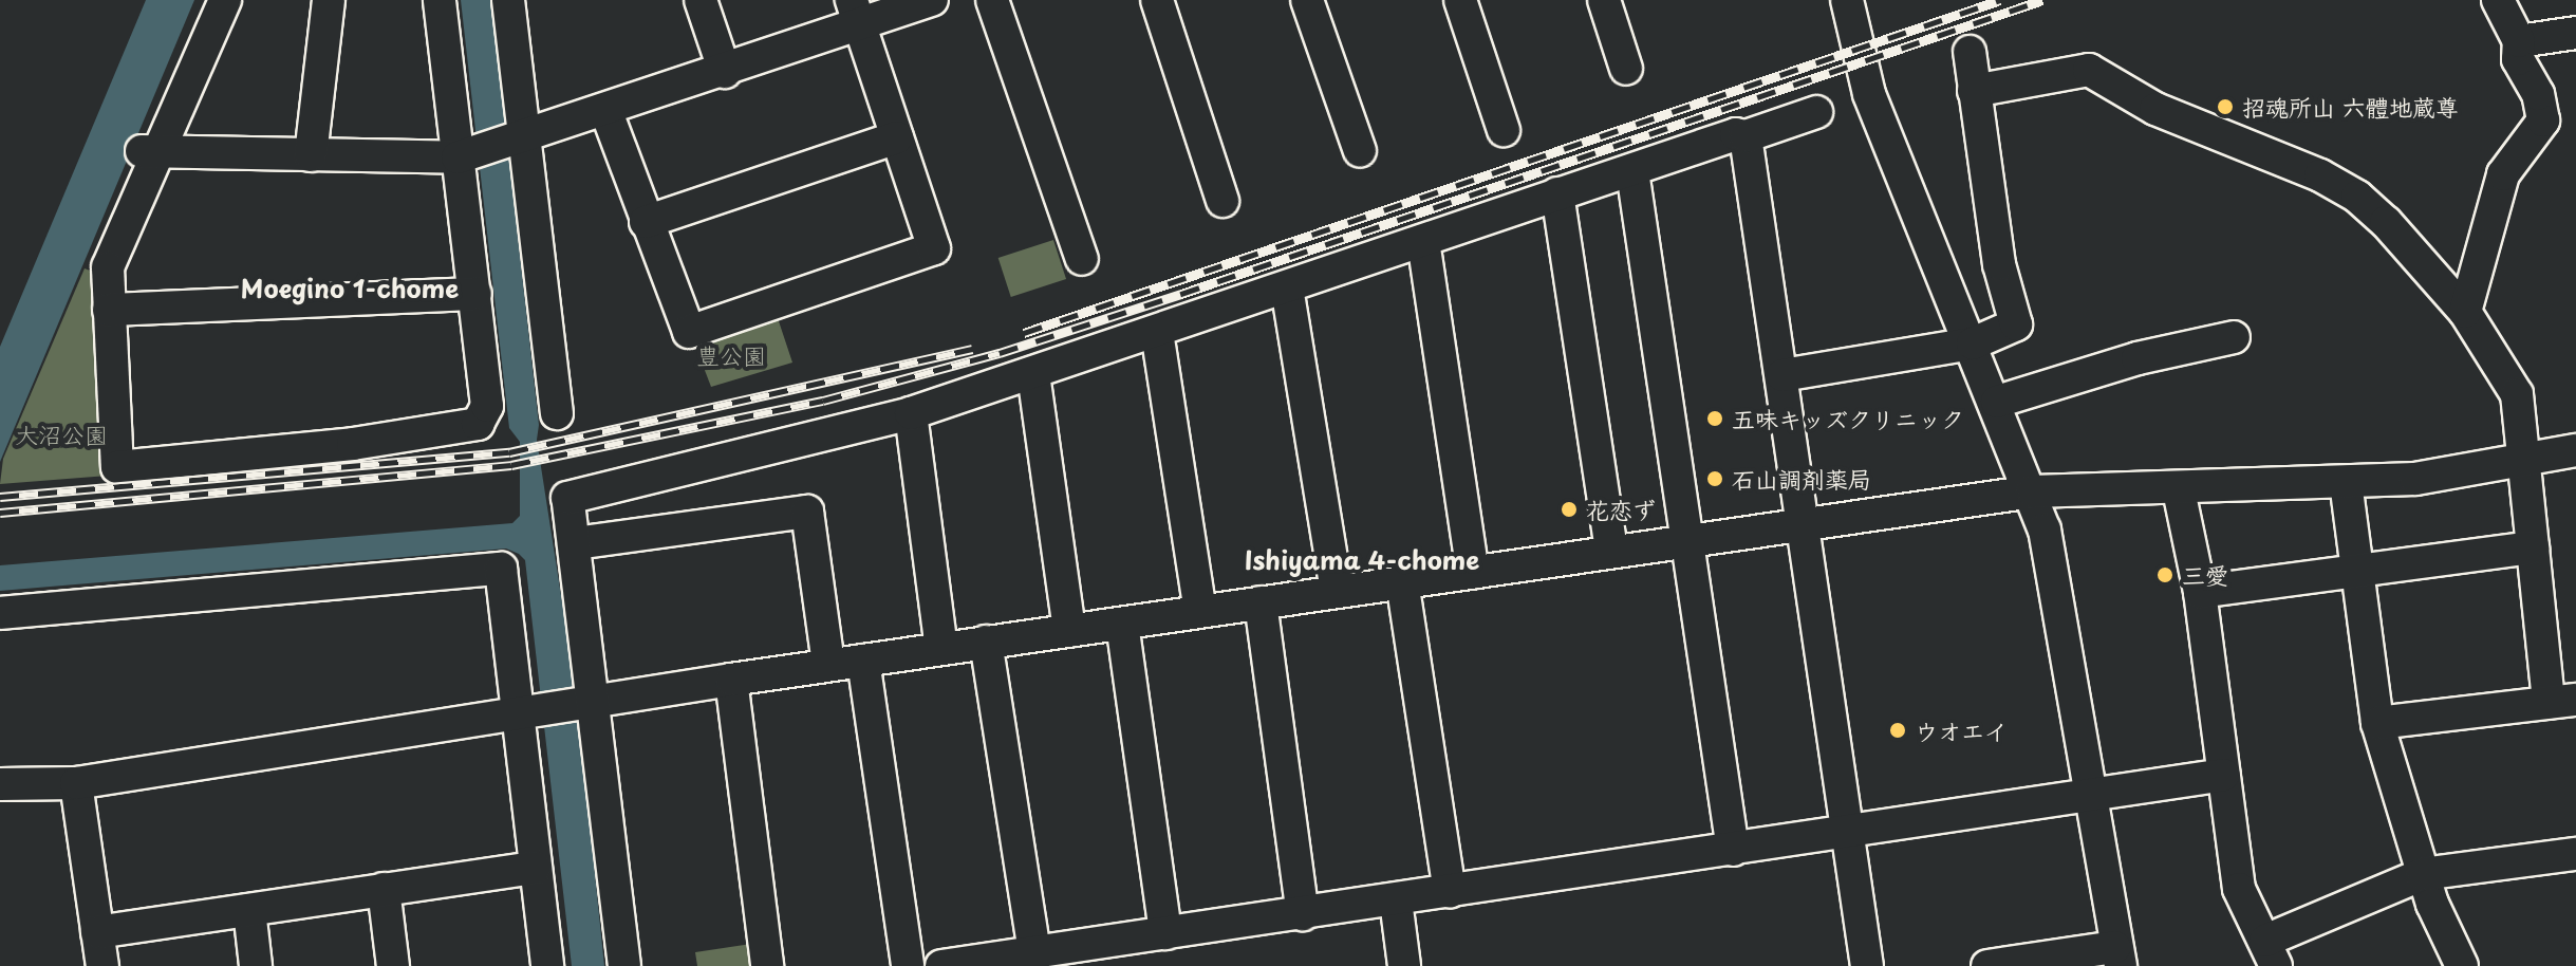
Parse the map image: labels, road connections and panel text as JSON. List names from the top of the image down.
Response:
{
  "districts": ["Moegino 1-chome", "Ishiyama 4-chome"],
  "parks": ["豊公園", "大沼公園"],
  "places": [
    "招魂所山 六體地蔵尊",
    "五味キッズクリニック",
    "石山調剤薬局",
    "花恋ず",
    "三愛",
    "ウオエイ"
  ]
}
